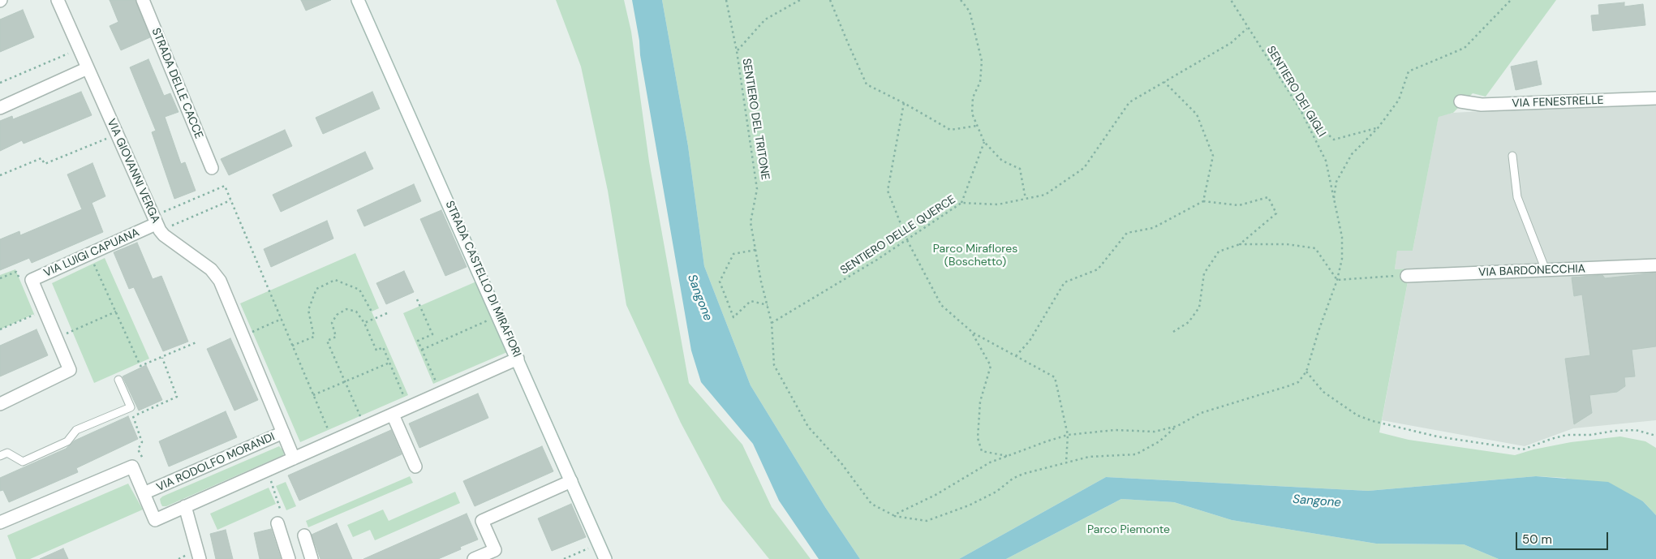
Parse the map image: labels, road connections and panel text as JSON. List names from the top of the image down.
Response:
{
  "streets": {
    "street": [
      "STRADA DELLE CACCE",
      "VIA FENESTRELLE",
      "VIA GIOVANNI VERGA",
      "VIA LUIGI CAPUANA",
      "VIA BARDONECCHIA",
      "STRADA CASTELLO DI MIRAFIORI",
      "VIA RODOLFO MORANDI"
    ],
    "path": ["SENTIERO DEI GIGLI", "SENTIERO DEL TRITONE", "SENTIERO DELLE QUERCE"]
  },
  "crossings": [
    ["SENTIERO DEI GIGLI", "SENTIERO DEL TRITONE"],
    ["SENTIERO DEI GIGLI", "SENTIERO DELLE QUERCE"],
    ["SENTIERO DEL TRITONE", "SENTIERO DELLE QUERCE"],
    ["VIA GIOVANNI VERGA", "VIA LUIGI CAPUANA"],
    ["VIA GIOVANNI VERGA", "VIA RODOLFO MORANDI"],
    ["STRADA CASTELLO DI MIRAFIORI", "VIA RODOLFO MORANDI"]
  ],
  "water": ["Sangone"],
  "parks": ["Parco Miraflores (Boschetto)", "Parco Piemonte"],
  "scale_bar": "50 m"
}
